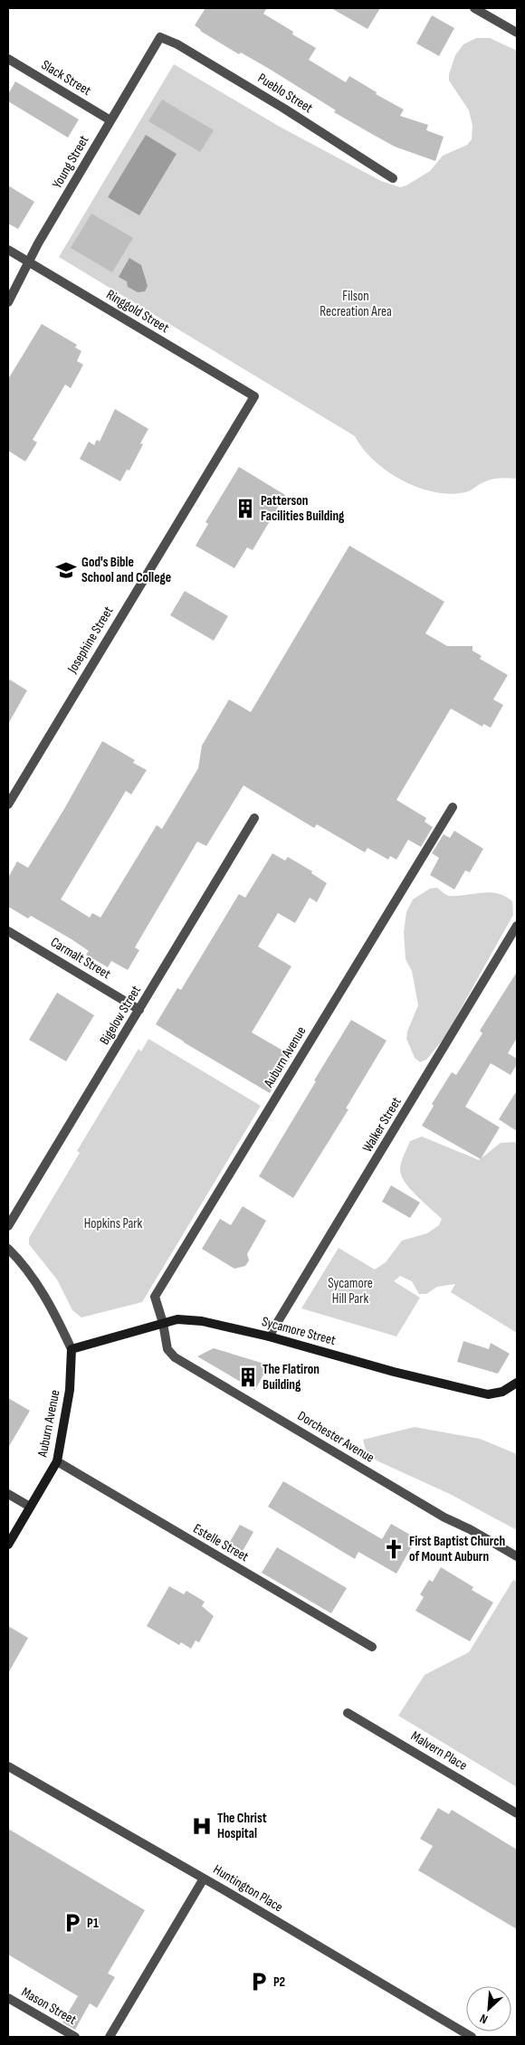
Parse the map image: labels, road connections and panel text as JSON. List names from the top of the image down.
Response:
{
  "streets": {
    "main road": ["Auburn Avenue", "Sycamore Street"],
    "street": [
      "Slack Street",
      "Pueblo Street",
      "Young Street",
      "Ringgold Street",
      "Josephine Street",
      "Carmalt Street",
      "Bigelow Street",
      "Walker Street",
      "Dorchester Avenue",
      "Estelle Street",
      "Malvern Place",
      "Huntington Place",
      "Mason Street"
    ]
  },
  "crossings": [
    ["Slack Street", "Young Street"],
    ["Pueblo Street", "Young Street"],
    ["Young Street", "Ringgold Street"],
    ["Ringgold Street", "Josephine Street"],
    ["Carmalt Street", "Bigelow Street"],
    ["Auburn Avenue", "Sycamore Street"],
    ["Auburn Avenue", "Dorchester Avenue"],
    ["Auburn Avenue", "Estelle Street"],
    ["Walker Street", "Sycamore Street"],
    ["Sycamore Street", "Dorchester Avenue"]
  ],
  "parks": ["Filson Recreation Area", "Hopkins Park", "Sycamore Hill Park"],
  "places": {
    "building": ["Patterson Facilities Building", "The Flatiron Building"],
    "school or university": ["God's Bible School and College"],
    "church": ["First Baptist Church of Mount Auburn"],
    "hospital": ["The Christ Hospital"],
    "parking": ["P1", "P2"]
  },
  "north": "bottom left"
}
